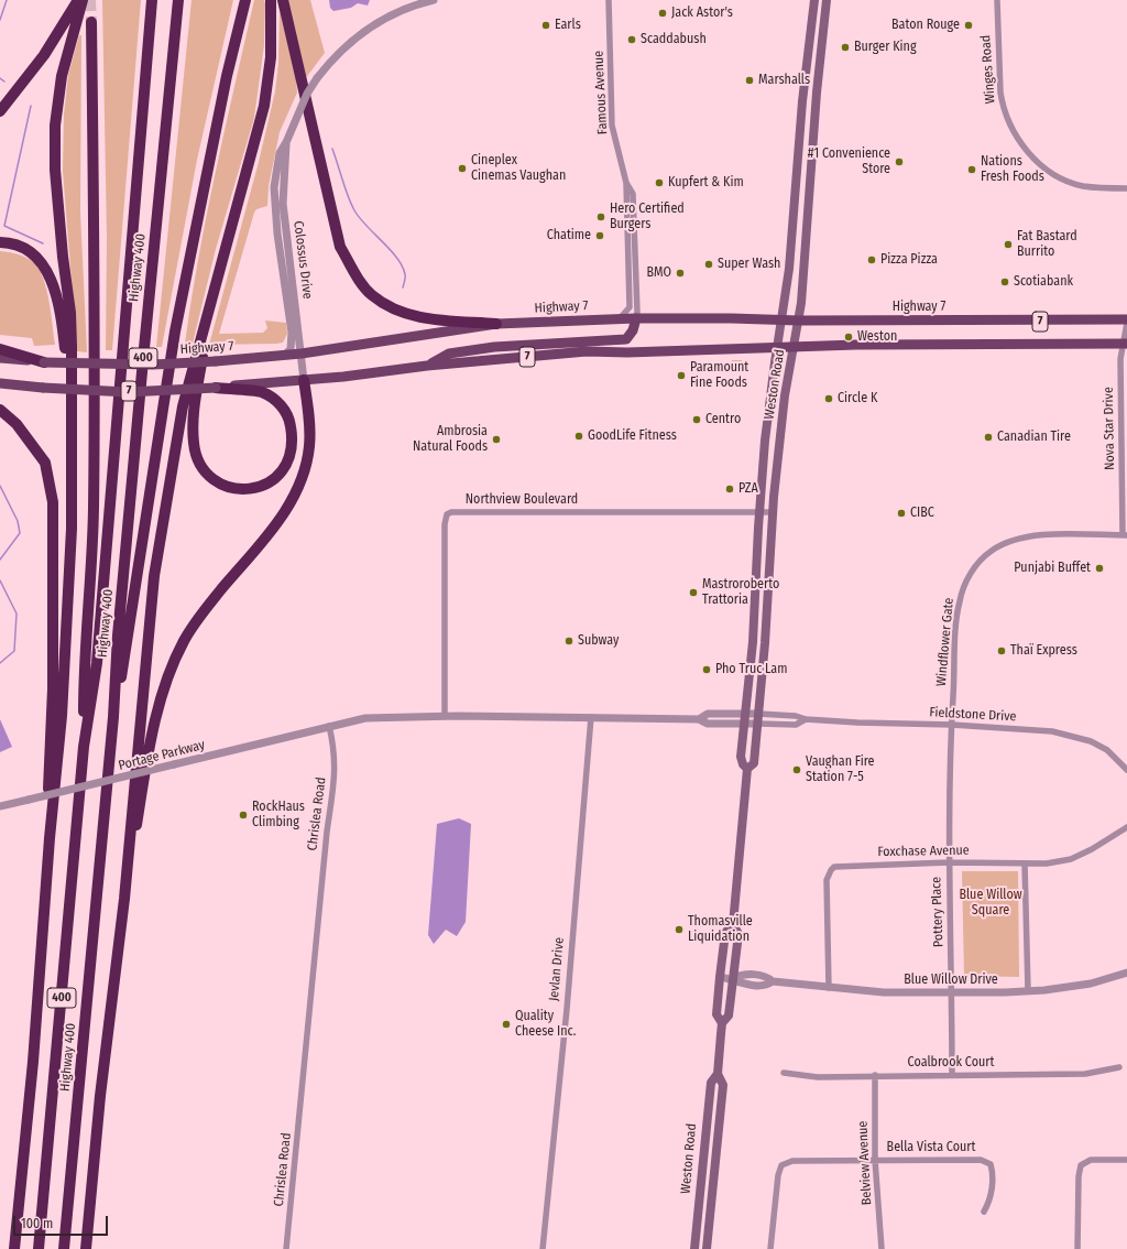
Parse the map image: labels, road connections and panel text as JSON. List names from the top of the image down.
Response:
{
  "streets": {
    "highway": ["Highway 400", "400"],
    "main road": ["Highway 7", "7", "Weston Road"],
    "street": [
      "Winges Road",
      "Famous Avenue",
      "Colossus Drive",
      "Nova Star Drive",
      "Northview Boulevard",
      "Windflower Gate",
      "Fieldstone Drive",
      "Portage Parkway",
      "Chrislea Road",
      "Foxchase Avenue",
      "Pottery Place",
      "Jevlan Drive",
      "Blue Willow Drive",
      "Coalbrook Court",
      "Bella Vista Court",
      "Belview Avenue"
    ]
  },
  "crossings": [
    ["Famous Avenue", "Highway 7"],
    ["Colossus Drive", "Highway 7"],
    ["Colossus Drive", "7"],
    ["Highway 7", "Weston Road"],
    ["Highway 7", "Nova Star Drive"],
    ["7", "Weston Road"],
    ["7", "Nova Star Drive"],
    ["Weston Road", "Northview Boulevard"],
    ["Weston Road", "Fieldstone Drive"],
    ["Weston Road", "Blue Willow Drive"],
    ["Nova Star Drive", "Windflower Gate"],
    ["Windflower Gate", "Fieldstone Drive"],
    ["Windflower Gate", "Pottery Place"],
    ["Fieldstone Drive", "Pottery Place"],
    ["Portage Parkway", "Chrislea Road"],
    ["Foxchase Avenue", "Pottery Place"],
    ["Foxchase Avenue", "Blue Willow Drive"],
    ["Pottery Place", "Blue Willow Drive"],
    ["Pottery Place", "Coalbrook Court"],
    ["Coalbrook Court", "Belview Avenue"],
    ["Bella Vista Court", "Belview Avenue"]
  ],
  "parks": ["Blue Willow Square"],
  "places": [
    "Jack Astor's",
    "Earls",
    "Baton Rouge",
    "Scaddabush",
    "Burger King",
    "Marshalls",
    "#1 Convenience Store",
    "Cineplex Cinemas Vaughan",
    "Nations Fresh Foods",
    "Kupfert & Kim",
    "Hero Certified Burgers",
    "Chatime",
    "Fat Bastard Burrito",
    "Pizza Pizza",
    "Super Wash",
    "BMO",
    "Scotiabank",
    "Weston",
    "Paramount Fine Foods",
    "Circle K",
    "Centro",
    "GoodLife Fitness",
    "Canadian Tire",
    "Ambrosia Natural Foods",
    "PZA",
    "CIBC",
    "Punjabi Buffet",
    "Mastroroberto Trattoria",
    "Subway",
    "Thaï Express",
    "Pho Truc Lam",
    "Vaughan Fire Station 7-5",
    "RockHaus Climbing",
    "Thomasville Liquidation",
    "Quality Cheese Inc."
  ],
  "scale_bar": "100 m"
}
